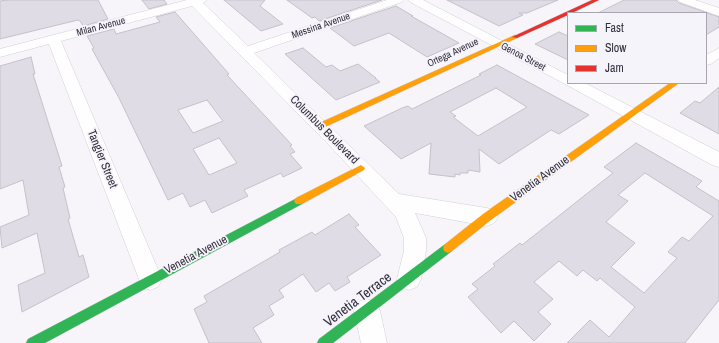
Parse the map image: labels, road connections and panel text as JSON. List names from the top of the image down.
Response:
{
  "streets": {
    "street": [
      "Messina Avenue",
      "Milan Avenue",
      "Ortega Avenue",
      "Genoa Street",
      "Columbus Boulevard",
      "Tangier Street",
      "Venetia Avenue",
      "Venetia Terrace"
    ]
  },
  "crossings": [
    ["Messina Avenue", "Columbus Boulevard"],
    ["Milan Avenue", "Columbus Boulevard"],
    ["Milan Avenue", "Tangier Street"],
    ["Ortega Avenue", "Genoa Street"],
    ["Ortega Avenue", "Columbus Boulevard"],
    ["Columbus Boulevard", "Venetia Avenue"],
    ["Columbus Boulevard", "Venetia Terrace"],
    ["Tangier Street", "Venetia Avenue"],
    ["Venetia Avenue", "Venetia Terrace"]
  ],
  "legend": ["Fast", "Slow", "Jam"]
}
